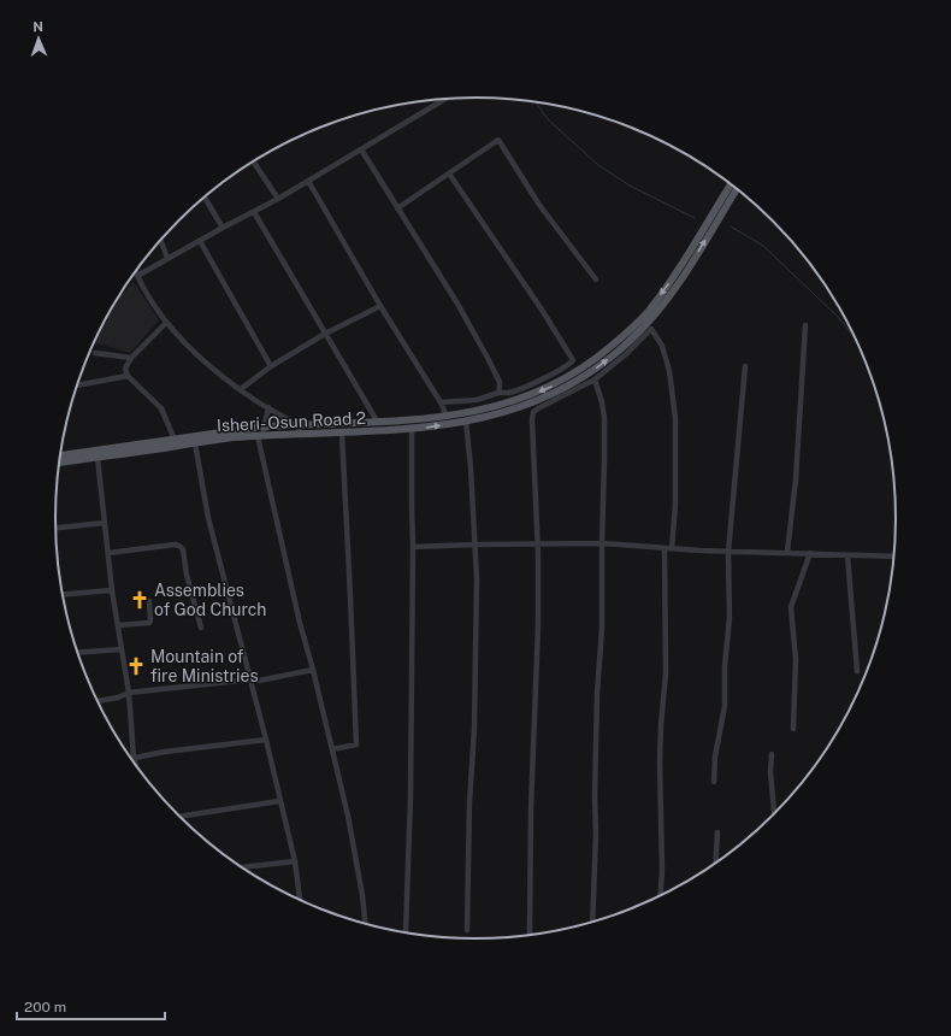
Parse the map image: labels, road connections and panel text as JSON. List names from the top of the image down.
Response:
{
  "streets": {
    "main road": ["Isheri- Osun Road 2"]
  },
  "places": {
    "church": ["Assemblies of God Church", "Mountain of fire Ministries"]
  },
  "scale_bar": "200 m",
  "north": "top"
}
